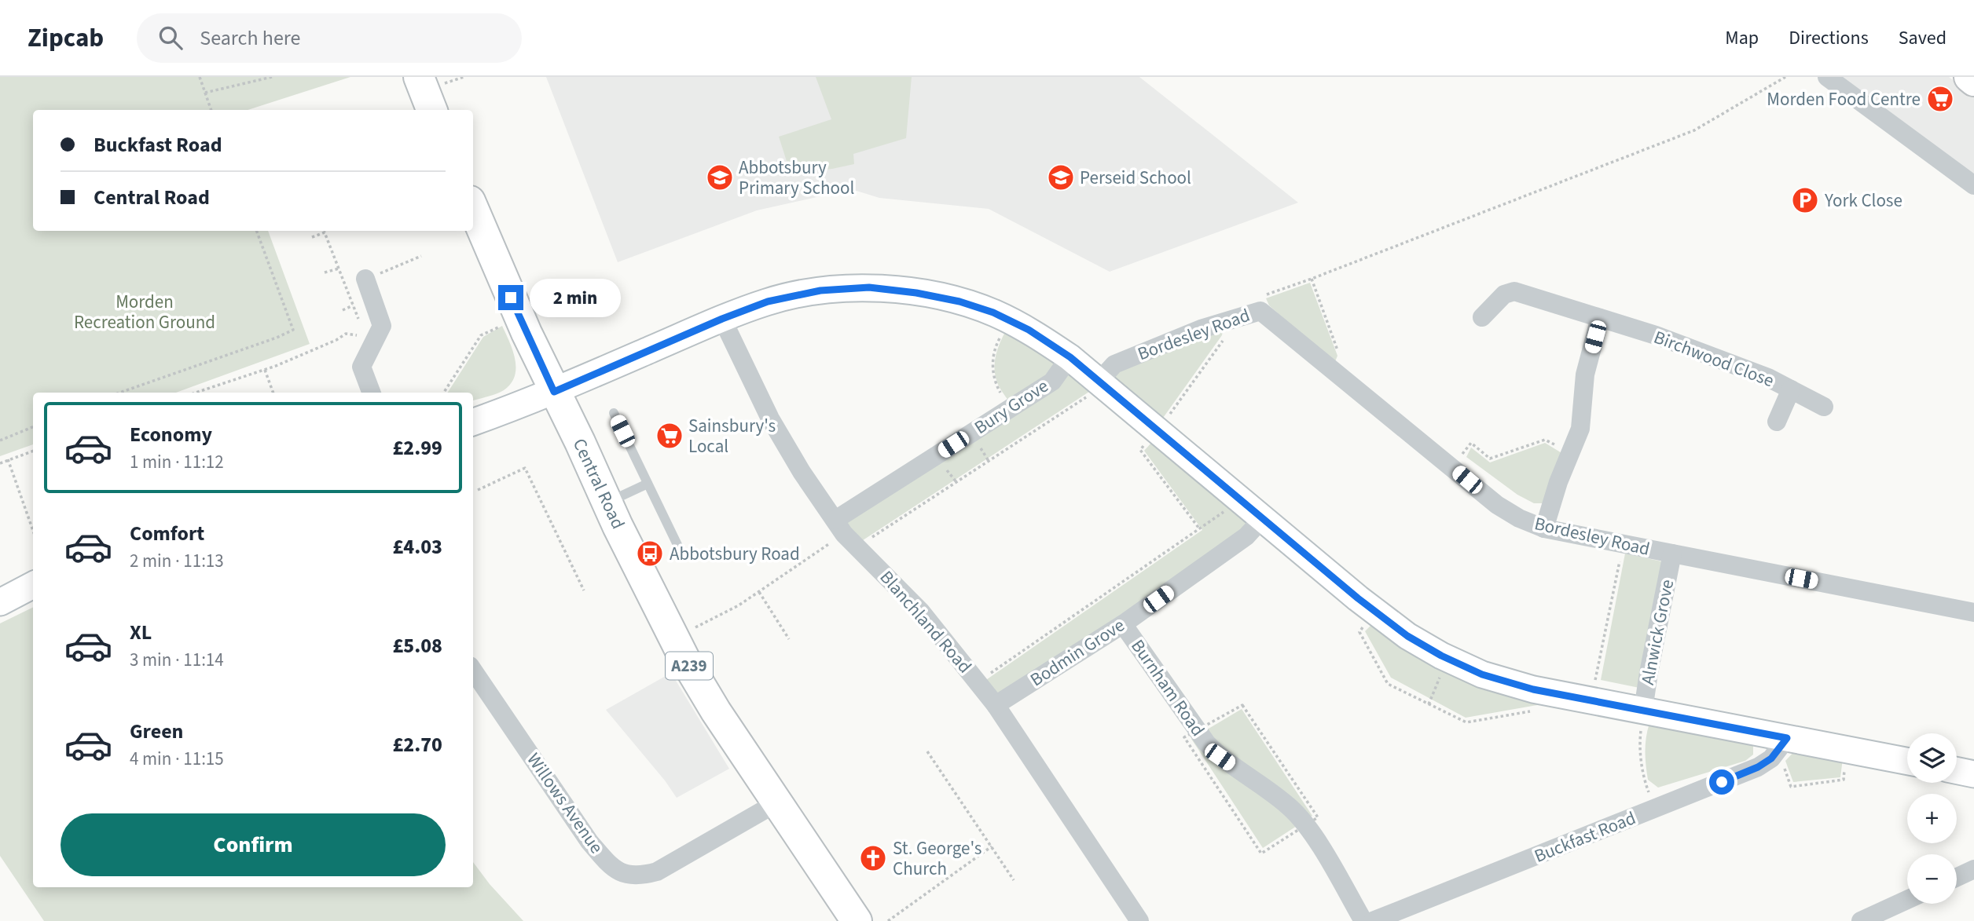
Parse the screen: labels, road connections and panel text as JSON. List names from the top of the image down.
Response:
{
  "streets": {
    "main road": ["Central Road", "A239"],
    "street": [
      "Bordesley Road",
      "Birchwood Close",
      "Bury Grove",
      "Blanchland Road",
      "Alnwick Grove",
      "Bodmin Grove",
      "Burnham Road",
      "Willows Avenue",
      "Buckfast Road"
    ]
  },
  "crossings": [
    ["Bordesley Road", "Alnwick Grove"],
    ["Bury Grove", "Blanchland Road"],
    ["Central Road", "Willows Avenue"],
    ["Blanchland Road", "Bodmin Grove"],
    ["Bodmin Grove", "Burnham Road"]
  ],
  "parks": ["Morden Recreation Ground"],
  "places": {
    "supermarket": ["Morden Food Centre", "Sainsbury's Local"],
    "school or university": ["Abbotsbury Primary School", "Perseid School"],
    "parking": ["York Close"],
    "bus stop": ["Abbotsbury Road"],
    "church": ["St. George's Church"]
  },
  "page": {
    "header": "Zipcab",
    "search": "Search here",
    "nav": ["Map", "Directions", "Saved"],
    "banner": ["Buckfast Road", "Central Road"],
    "bubble": "2 min",
    "list": [
      {
        "name": "Economy",
        "note": "1 min · 11:12",
        "value": "£2.99"
      },
      {
        "name": "Comfort",
        "note": "2 min · 11:13",
        "value": "£4.03"
      },
      {
        "name": "XL",
        "note": "3 min · 11:14",
        "value": "£5.08"
      },
      {
        "name": "Green",
        "note": "4 min · 11:15",
        "value": "£2.70"
      }
    ],
    "map_buttons": ["+", "−"],
    "buttons": "Confirm"
  }
}
